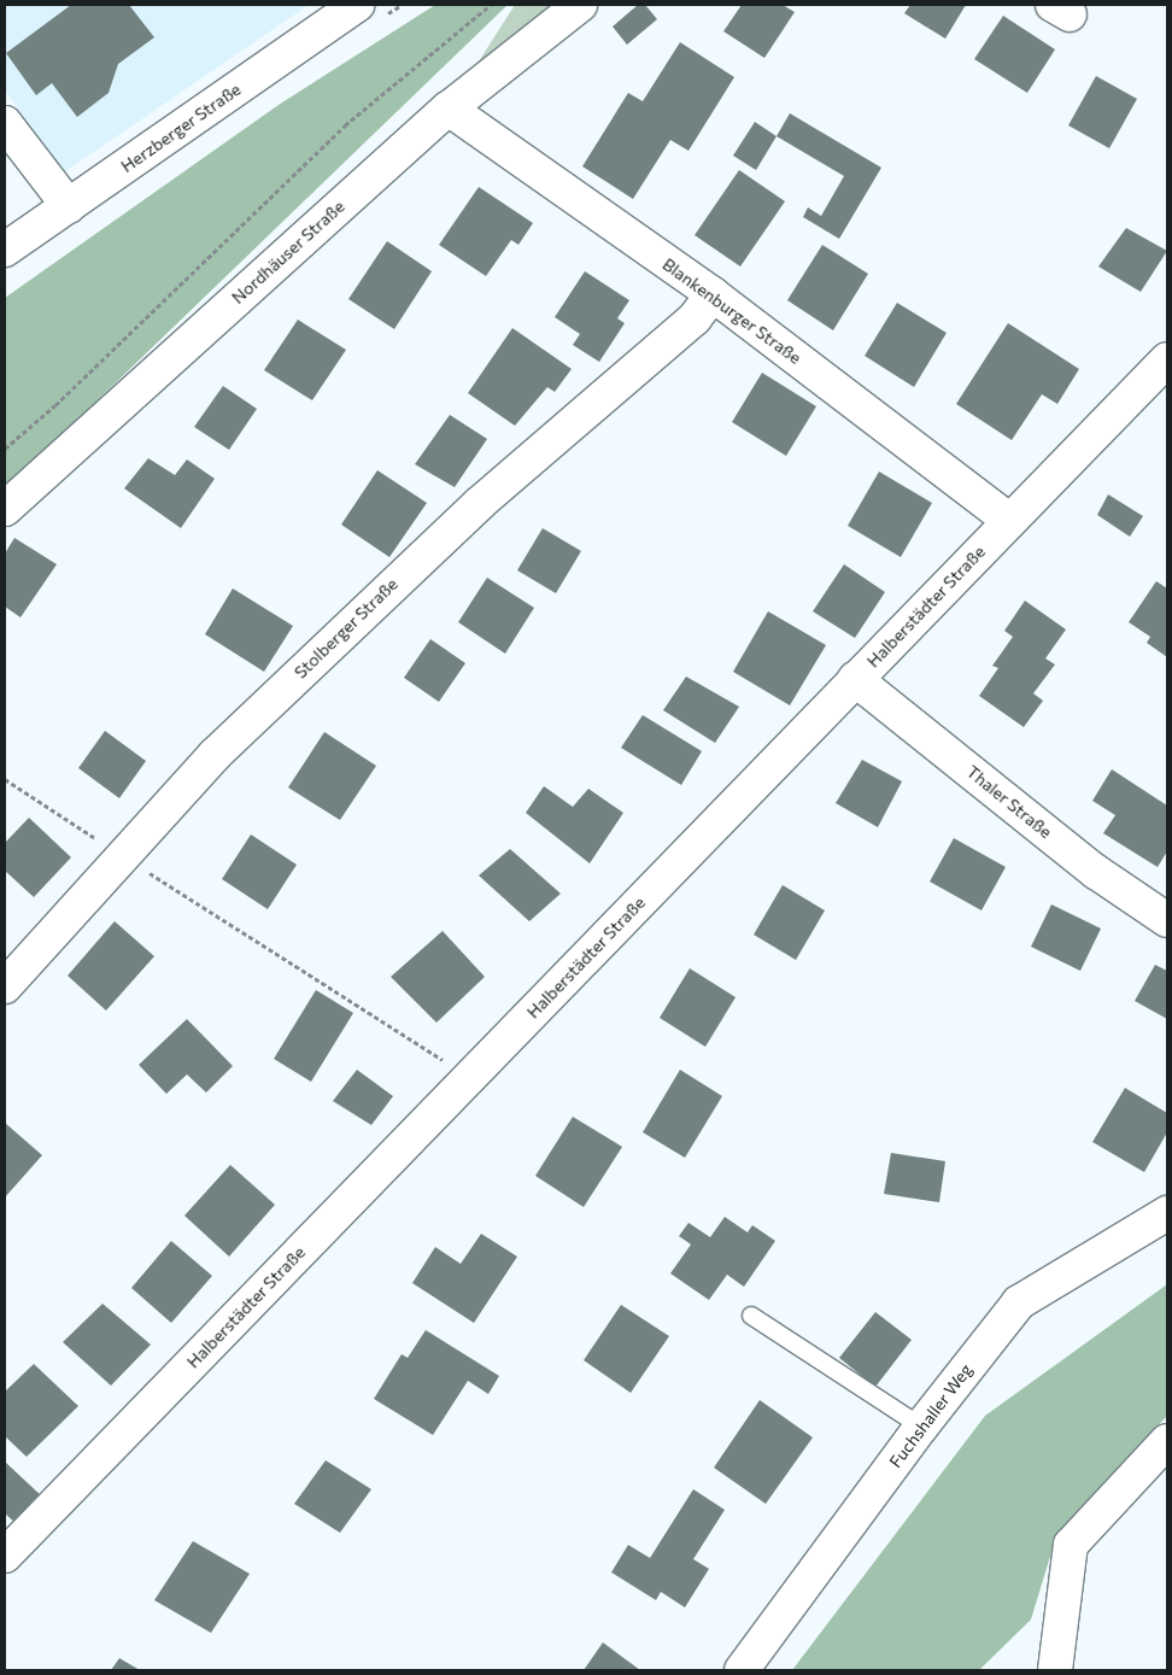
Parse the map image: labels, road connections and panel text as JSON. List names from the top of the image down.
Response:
{
  "streets": {
    "street": [
      "Herzberger Straße",
      "Nordhäuser Straße",
      "Blankenburger Straße",
      "Halberstädter Straße",
      "Stolberger Straße",
      "Thaler Straße",
      "Fuchshaller Weg"
    ]
  },
  "crossings": [
    ["Nordhäuser Straße", "Blankenburger Straße"],
    ["Blankenburger Straße", "Halberstädter Straße"],
    ["Blankenburger Straße", "Stolberger Straße"],
    ["Halberstädter Straße", "Thaler Straße"]
  ]
}
